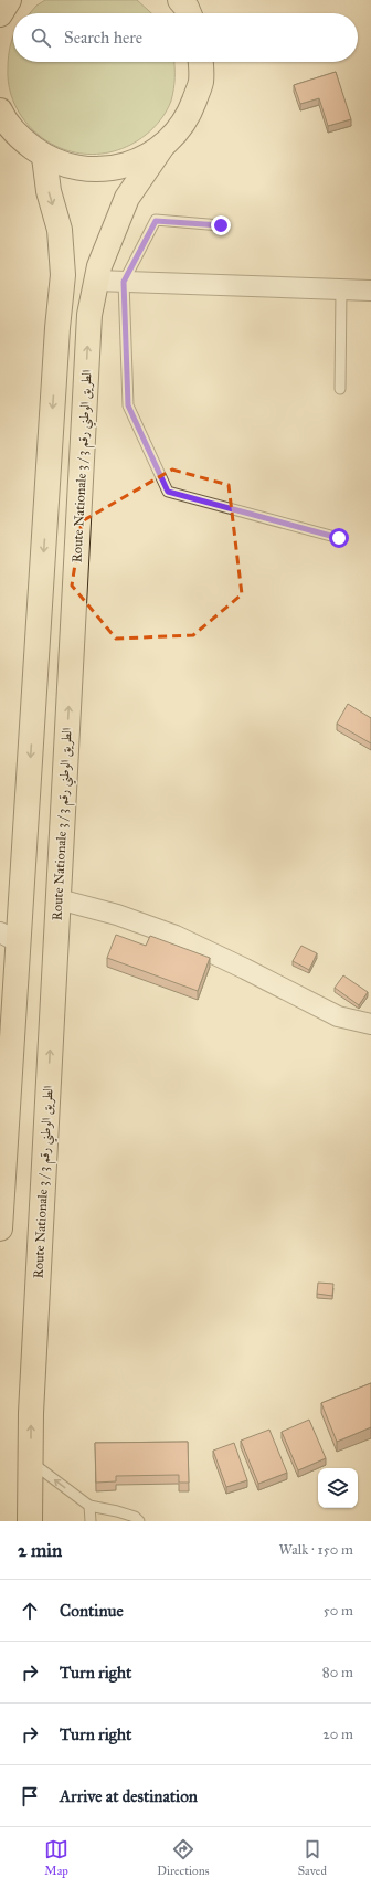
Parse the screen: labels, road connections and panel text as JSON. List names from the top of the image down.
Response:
{
  "streets": {
    "highway": ["Route Nationale 3 / الطريق الوطني رقم 3"]
  },
  "page": {
    "search": "Search here",
    "heading": ["2 min", "Walk · 150 m"],
    "list": [
      ["Continue", "50 m"],
      ["Turn right", "80 m"],
      ["Turn right", "20 m"],
      "Arrive at destination"
    ],
    "nav": ["Map", "Directions", "Saved"]
  }
}
